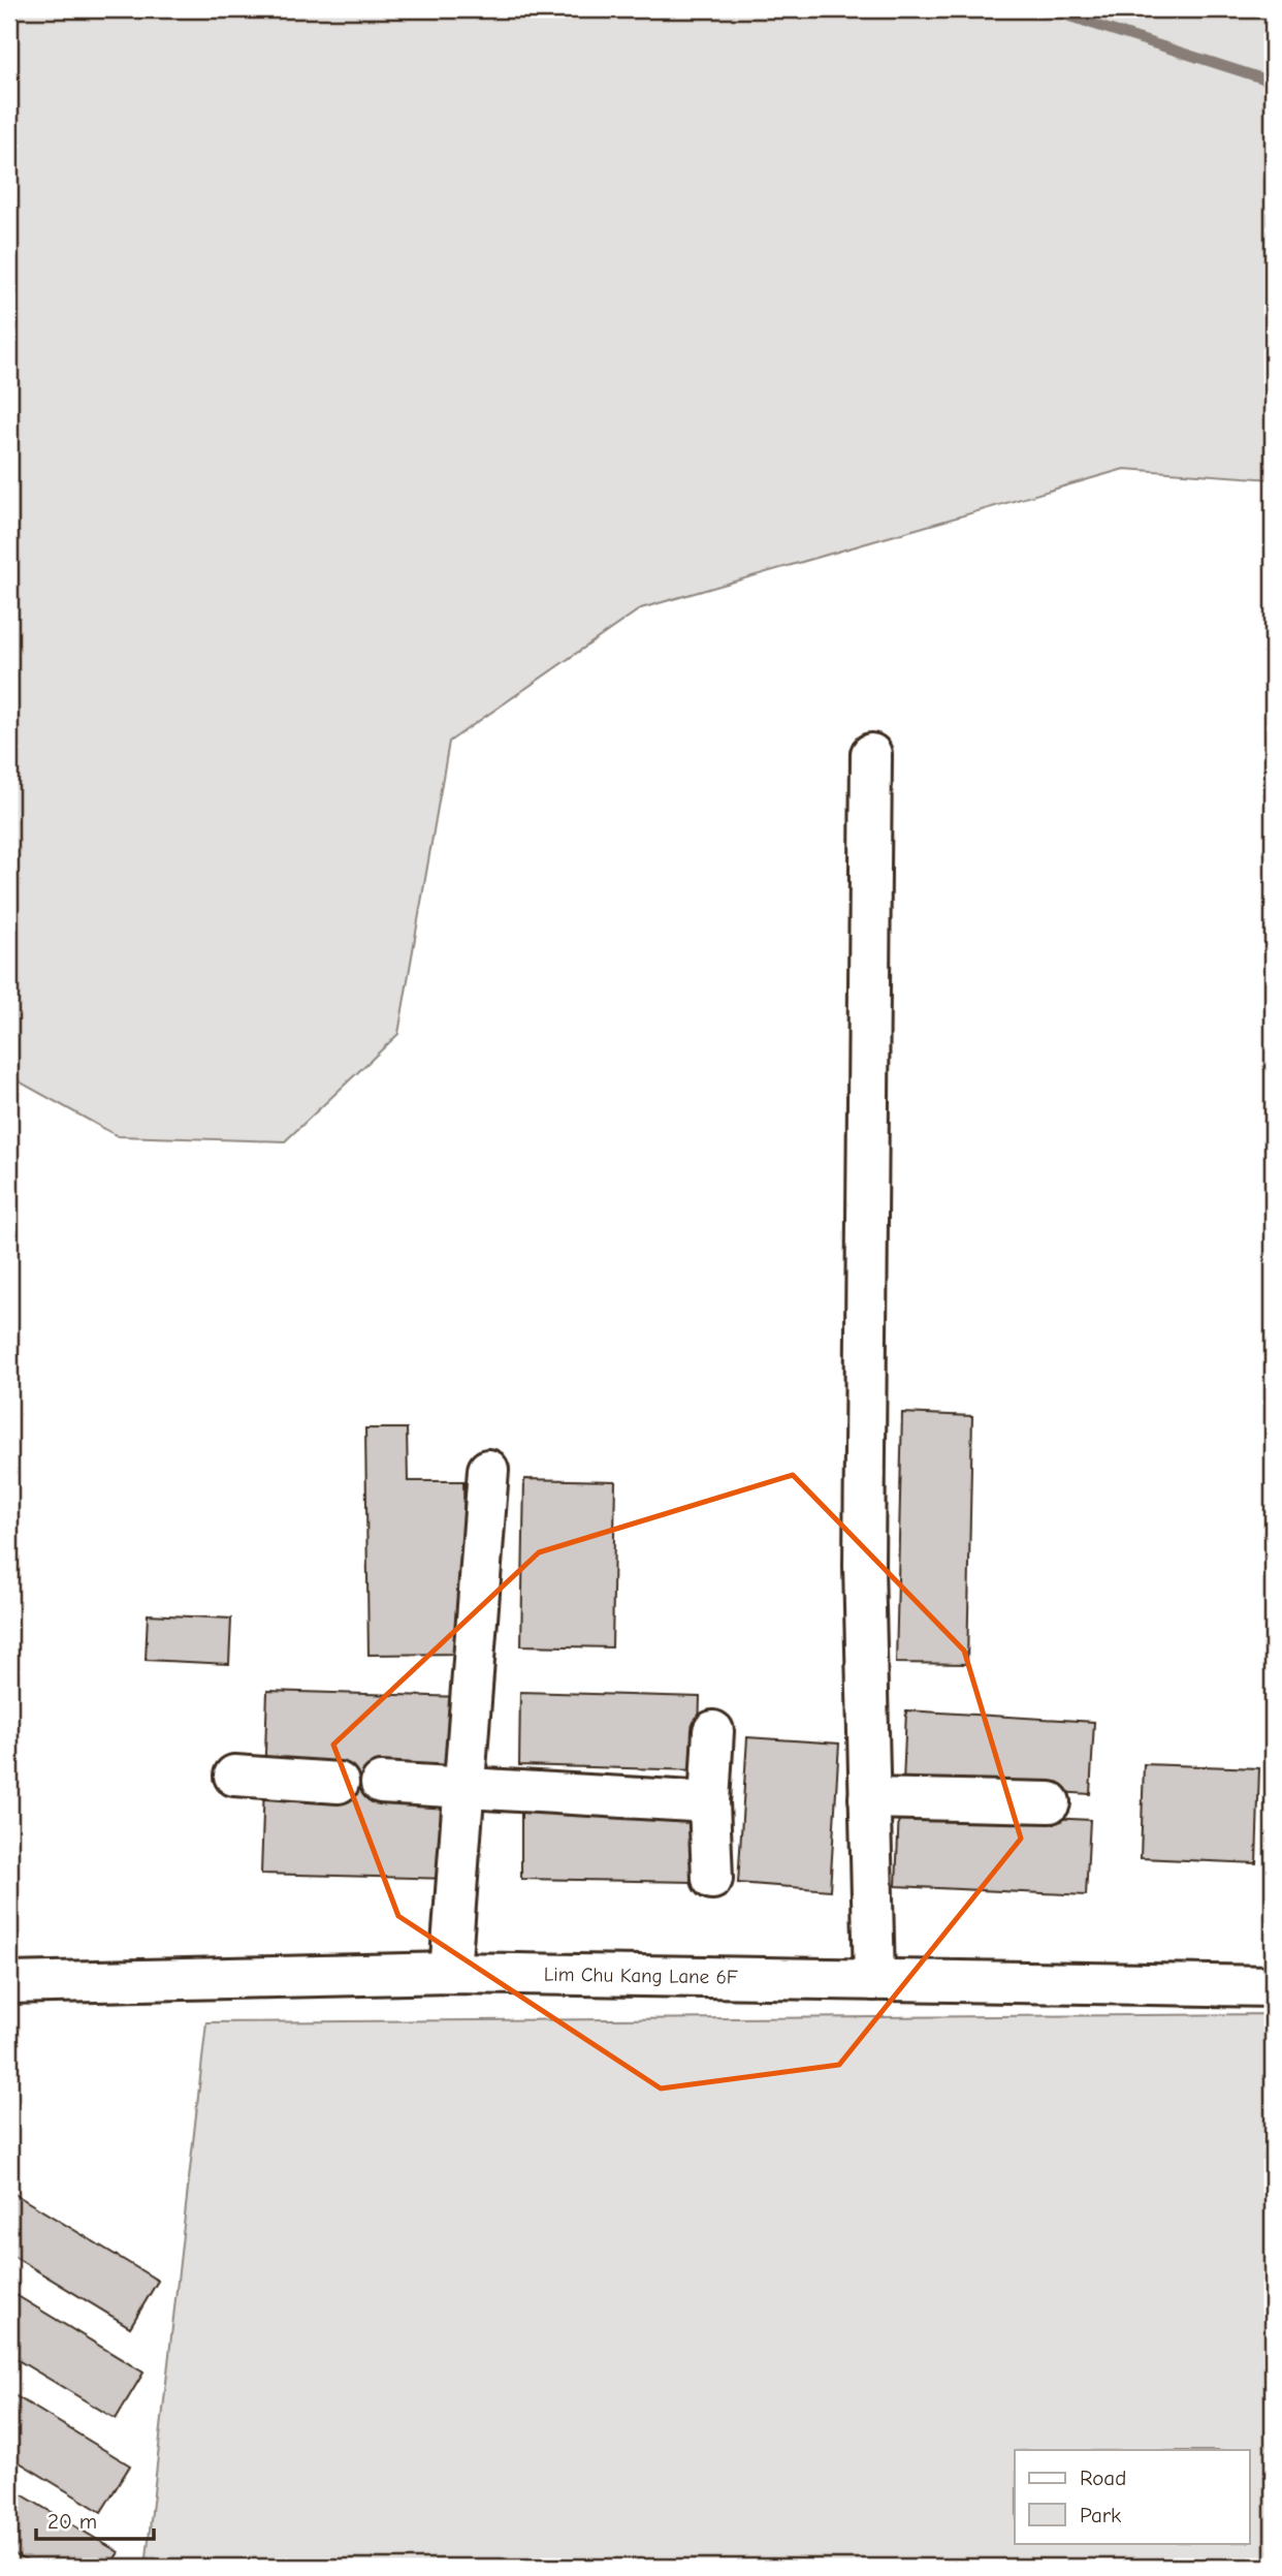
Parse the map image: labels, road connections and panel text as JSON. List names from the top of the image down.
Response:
{
  "streets": {
    "street": ["Lim Chu Kang Lane 6F"]
  },
  "legend": ["Road", "Park"],
  "scale_bar": "20 m"
}
